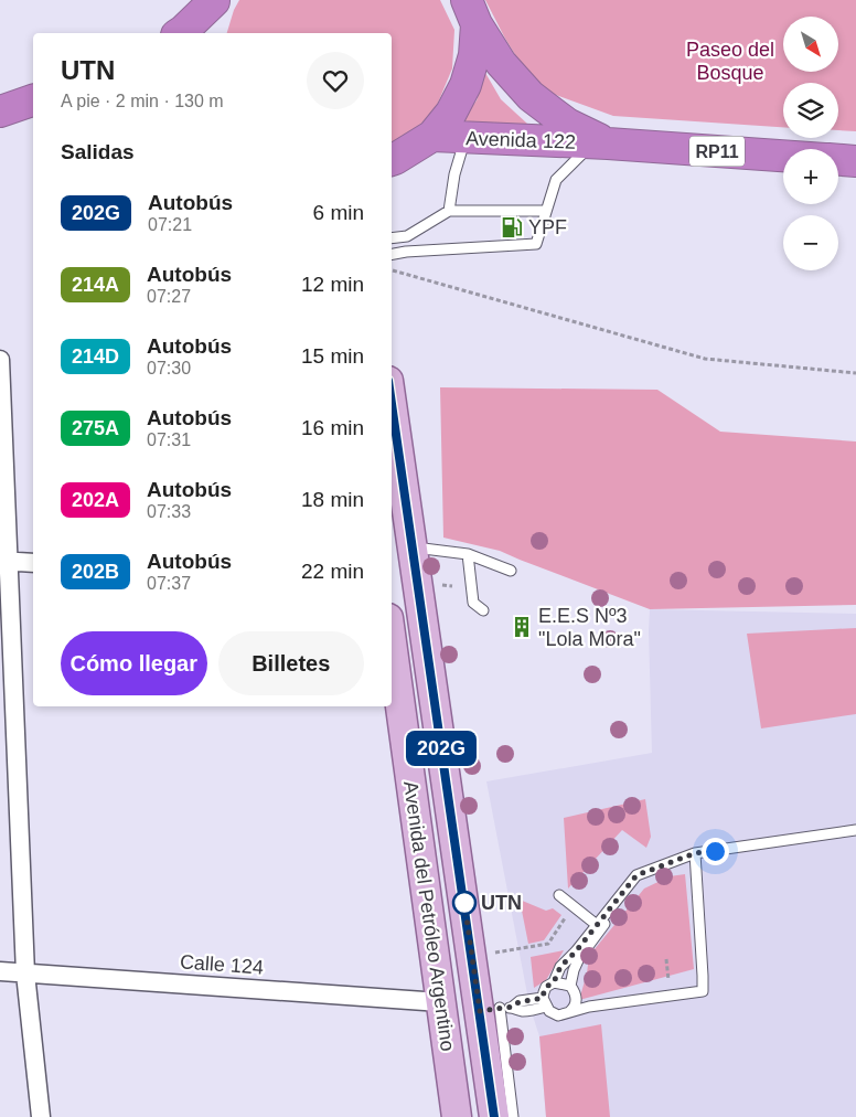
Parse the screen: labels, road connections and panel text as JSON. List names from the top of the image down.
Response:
{
  "streets": {
    "highway": ["Avenida 122", "RP11"],
    "main road": ["Avenida del Petróleo Argentino"],
    "street": ["Calle 124"]
  },
  "crossings": [
    ["Avenida 122", "RP11"],
    ["Avenida del Petróleo Argentino", "Calle 124"]
  ],
  "parks": ["Paseo del Bosque"],
  "places": {
    "fuel station": ["YPF"],
    "building": ["E.E.S Nº3 \"Lola Mora\""],
    "other": ["UTN"]
  },
  "lines": ["bus line 202G"],
  "north": "bottom right",
  "page": {
    "on_map": "202G",
    "map_buttons": ["+", "−"],
    "heading": [
      ["UTN", "A pie · 2 min · 130 m"],
      "Salidas"
    ],
    "list": [
      {
        "mark": "202G",
        "name": "Autobús",
        "note": "07:21",
        "value": "6 min"
      },
      {
        "mark": "214A",
        "name": "Autobús",
        "note": "07:27",
        "value": "12 min"
      },
      {
        "mark": "214D",
        "name": "Autobús",
        "note": "07:30",
        "value": "15 min"
      },
      {
        "mark": "275A",
        "name": "Autobús",
        "note": "07:31",
        "value": "16 min"
      },
      {
        "mark": "202A",
        "name": "Autobús",
        "note": "07:33",
        "value": "18 min"
      },
      {
        "mark": "202B",
        "name": "Autobús",
        "note": "07:37",
        "value": "22 min"
      }
    ],
    "buttons": ["Cómo llegar", "Billetes"]
  }
}
